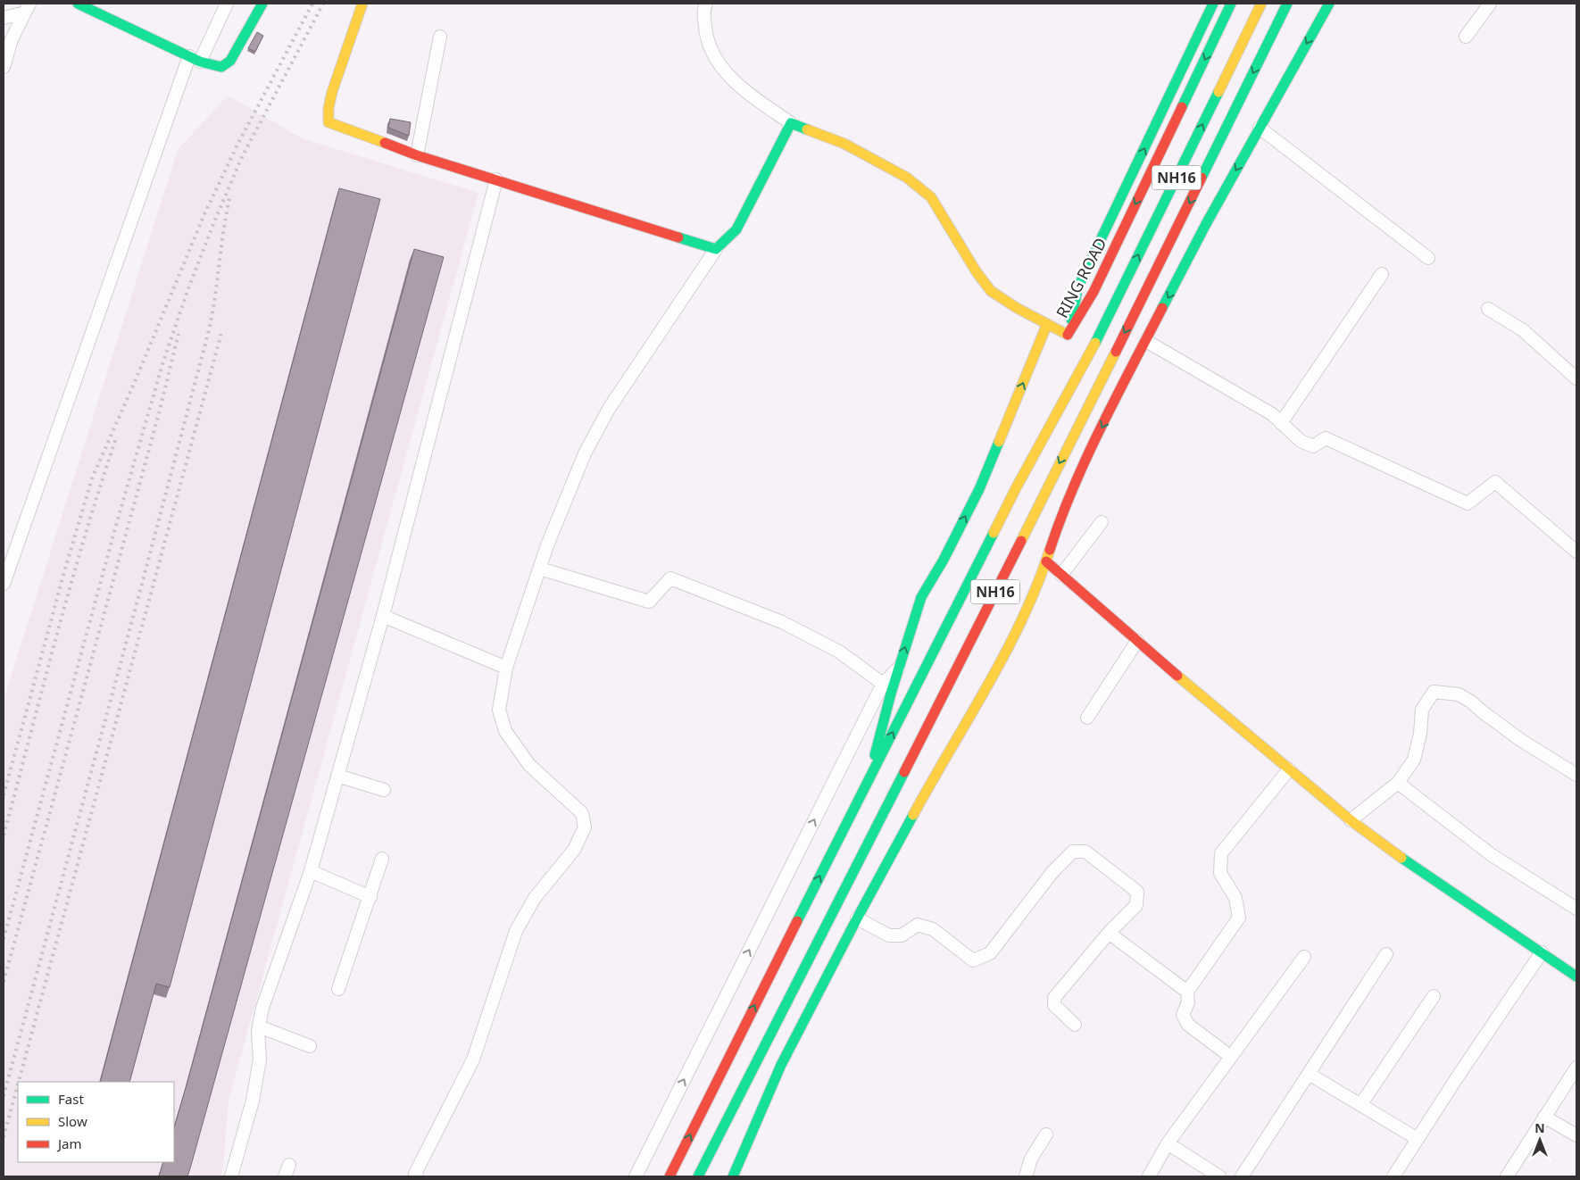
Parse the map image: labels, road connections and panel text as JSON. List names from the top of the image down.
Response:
{
  "streets": {
    "main road": ["NH16", "RING ROAD"]
  },
  "legend": ["Fast", "Slow", "Jam"],
  "north": "top"
}
